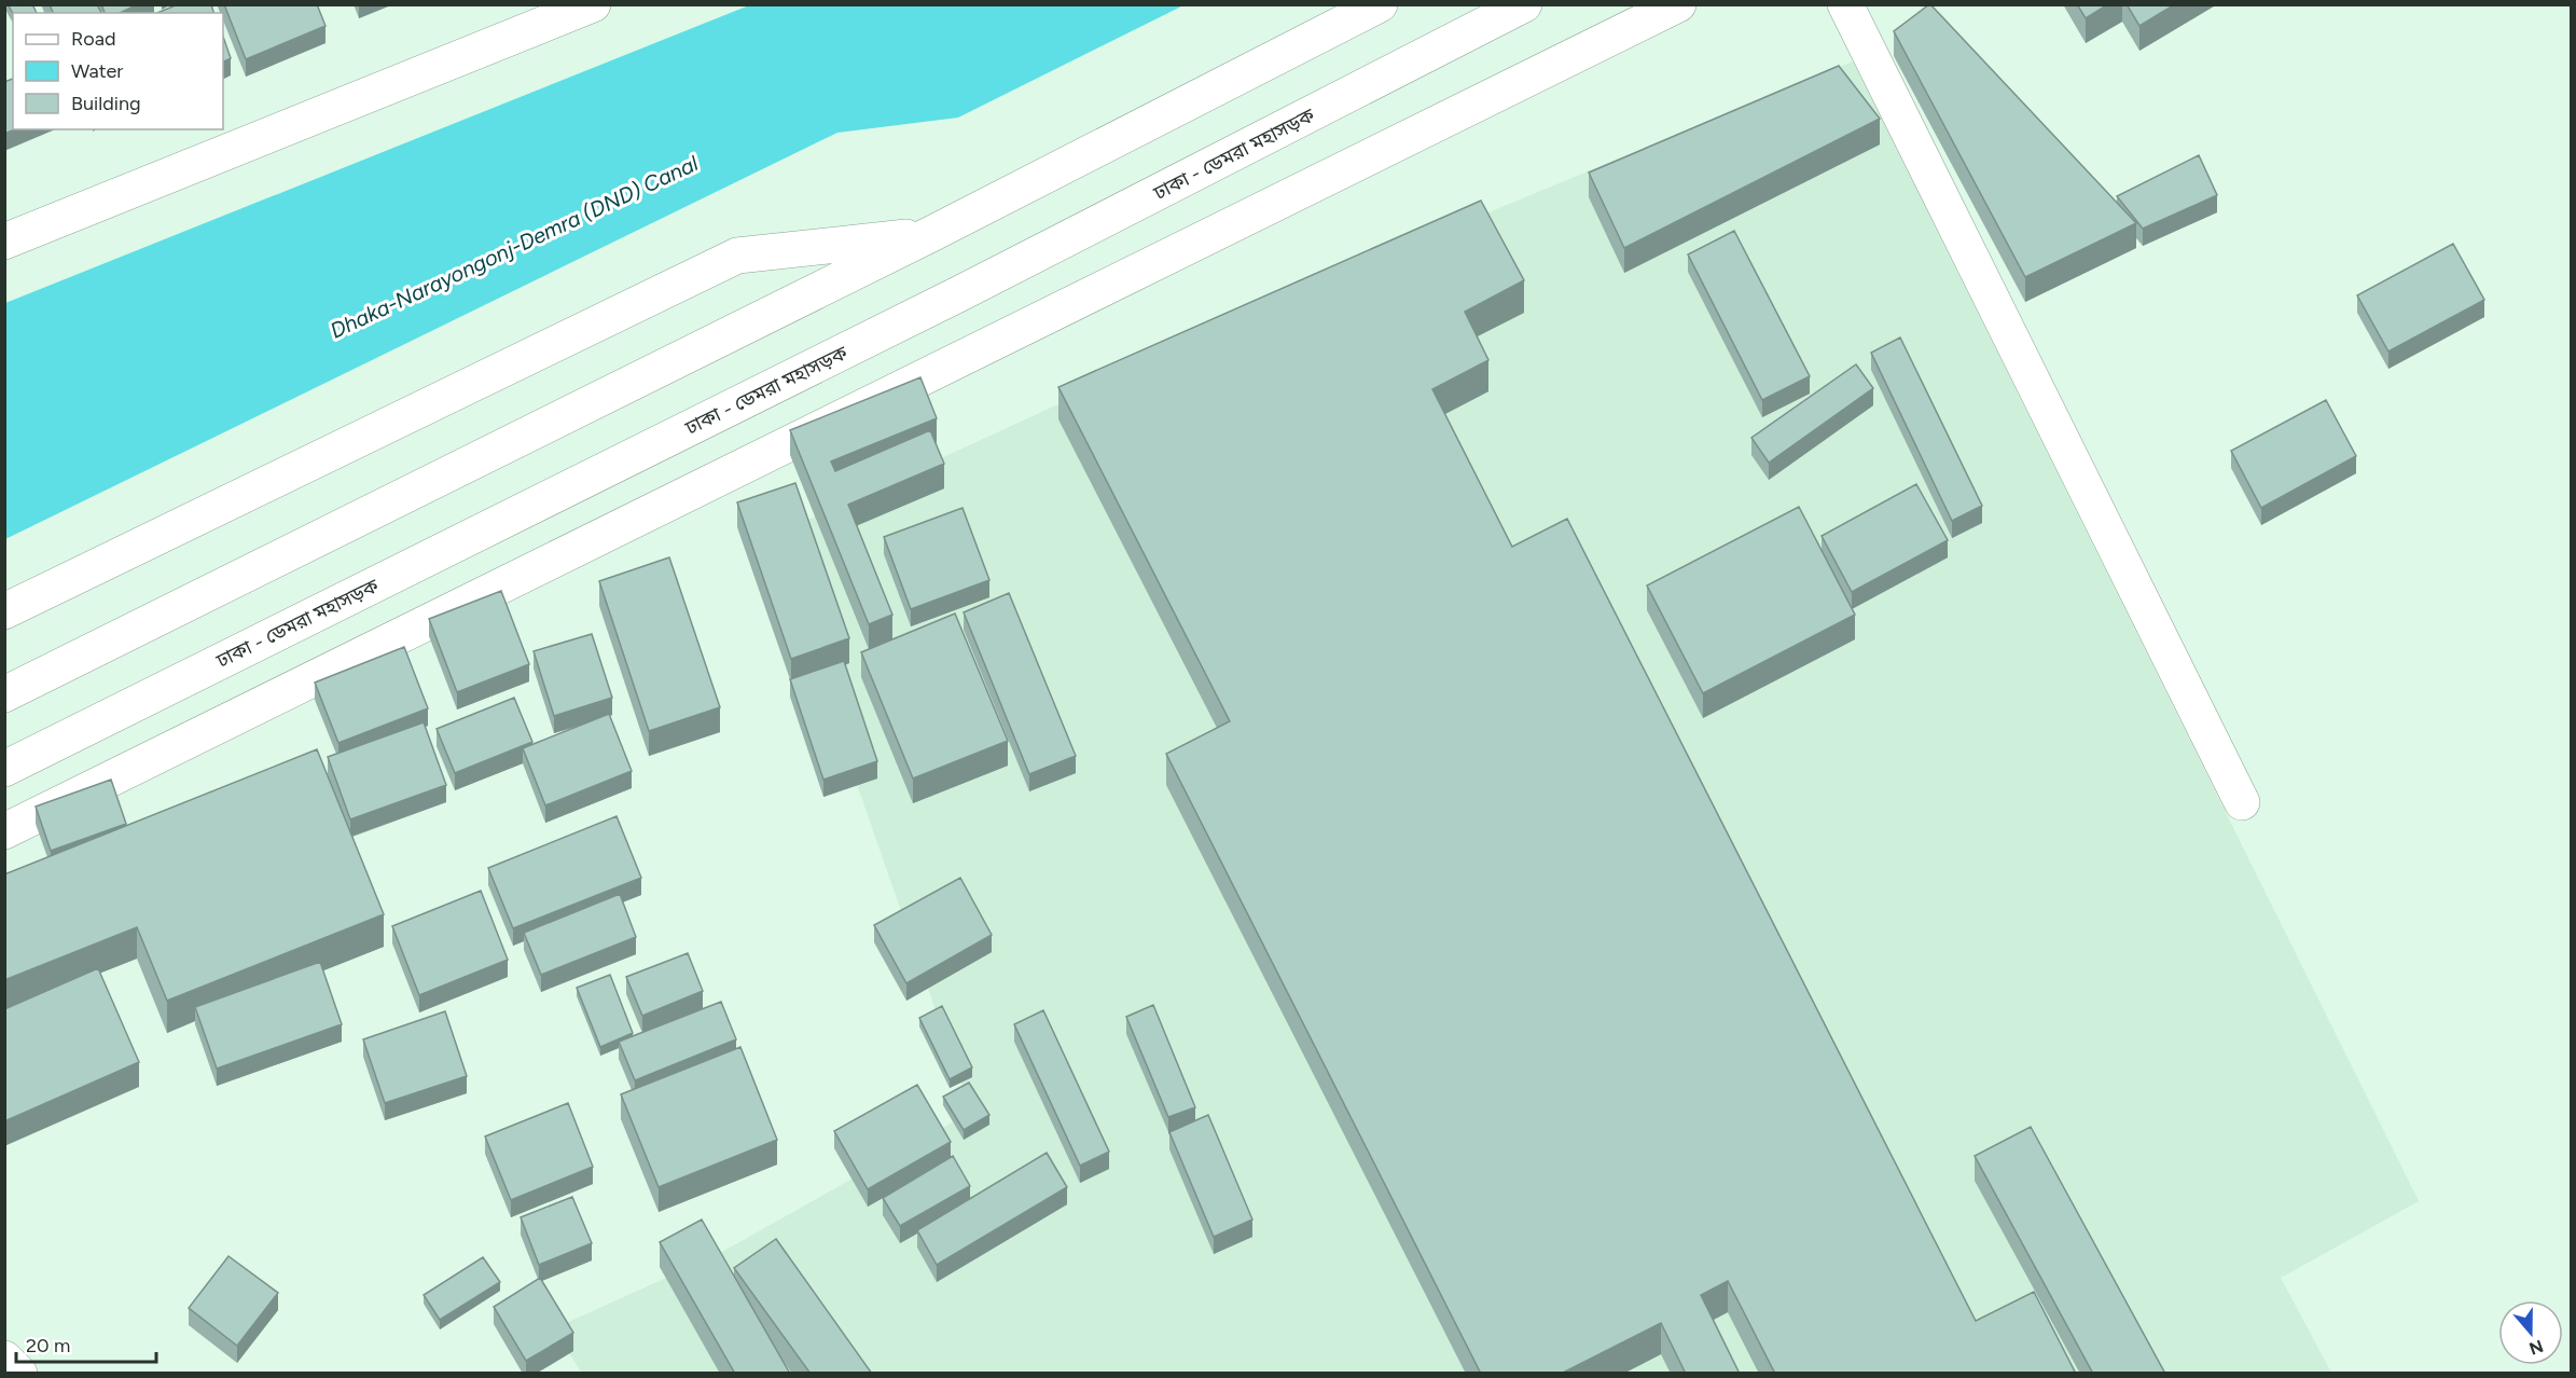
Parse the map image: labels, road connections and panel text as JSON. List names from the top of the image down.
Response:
{
  "streets": {
    "main road": ["ঢাকা - ডেমরা মহাসড়ক"]
  },
  "water": ["Dhaka-Narayongonj-Demra (DND) Canal"],
  "legend": ["Road", "Water", "Building"],
  "scale_bar": "20 m",
  "north": "bottom"
}
